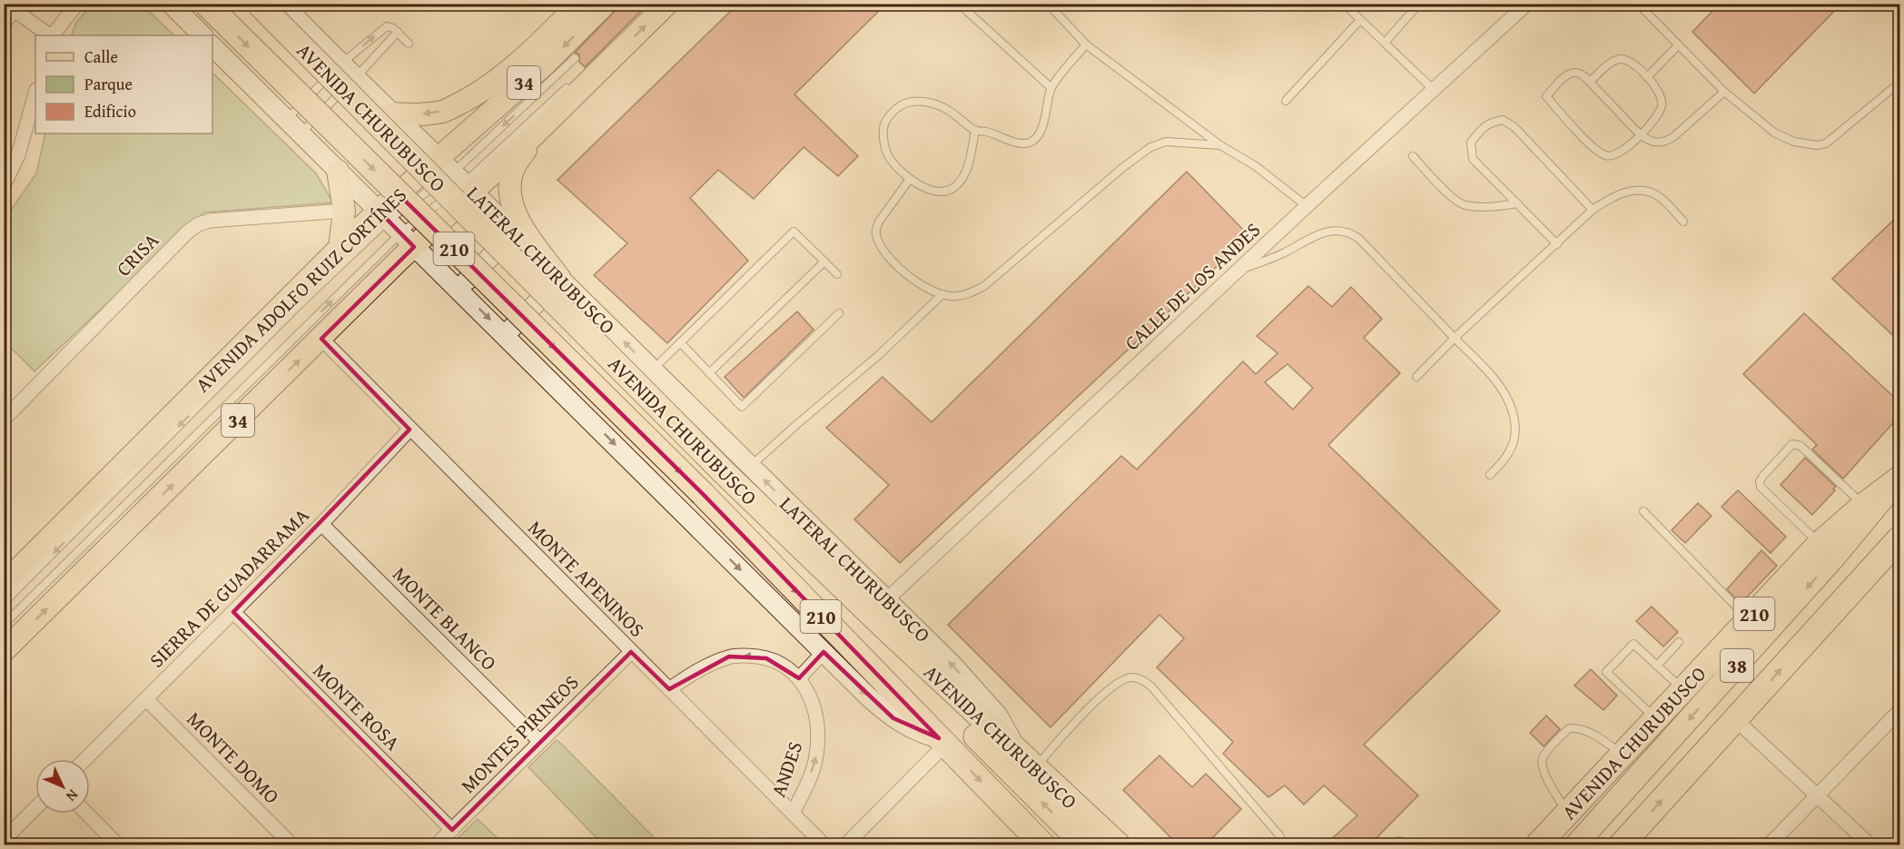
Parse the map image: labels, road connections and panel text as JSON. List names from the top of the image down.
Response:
{
  "streets": {
    "highway": ["AVENIDA CHURUBUSCO", "210", "38"],
    "main road": ["34", "AVENIDA ADOLFO RUIZ CORTÍNES"],
    "street": [
      "CRISA",
      "LATERAL CHURUBUSCO",
      "CALLE DE LOS ANDES",
      "MONTE APENINOS",
      "SIERRA DE GUADARRAMA",
      "MONTE BLANCO",
      "MONTE ROSA",
      "MONTES PIRINEOS",
      "MONTE DOMO",
      "ANDES"
    ]
  },
  "crossings": [
    ["AVENIDA CHURUBUSCO", "LATERAL CHURUBUSCO"],
    ["AVENIDA CHURUBUSCO", "38"],
    ["LATERAL CHURUBUSCO", "CALLE DE LOS ANDES"],
    ["LATERAL CHURUBUSCO", "AVENIDA ADOLFO RUIZ CORTÍNES"],
    ["AVENIDA ADOLFO RUIZ CORTÍNES", "MONTE APENINOS"],
    ["MONTE APENINOS", "SIERRA DE GUADARRAMA"],
    ["MONTE APENINOS", "MONTES PIRINEOS"],
    ["MONTE APENINOS", "ANDES"],
    ["SIERRA DE GUADARRAMA", "MONTE BLANCO"],
    ["SIERRA DE GUADARRAMA", "MONTE ROSA"],
    ["SIERRA DE GUADARRAMA", "MONTE DOMO"],
    ["MONTE BLANCO", "MONTES PIRINEOS"],
    ["MONTE ROSA", "MONTES PIRINEOS"]
  ],
  "legend": ["Calle", "Parque", "Edificio"],
  "north": "bottom right"
}
